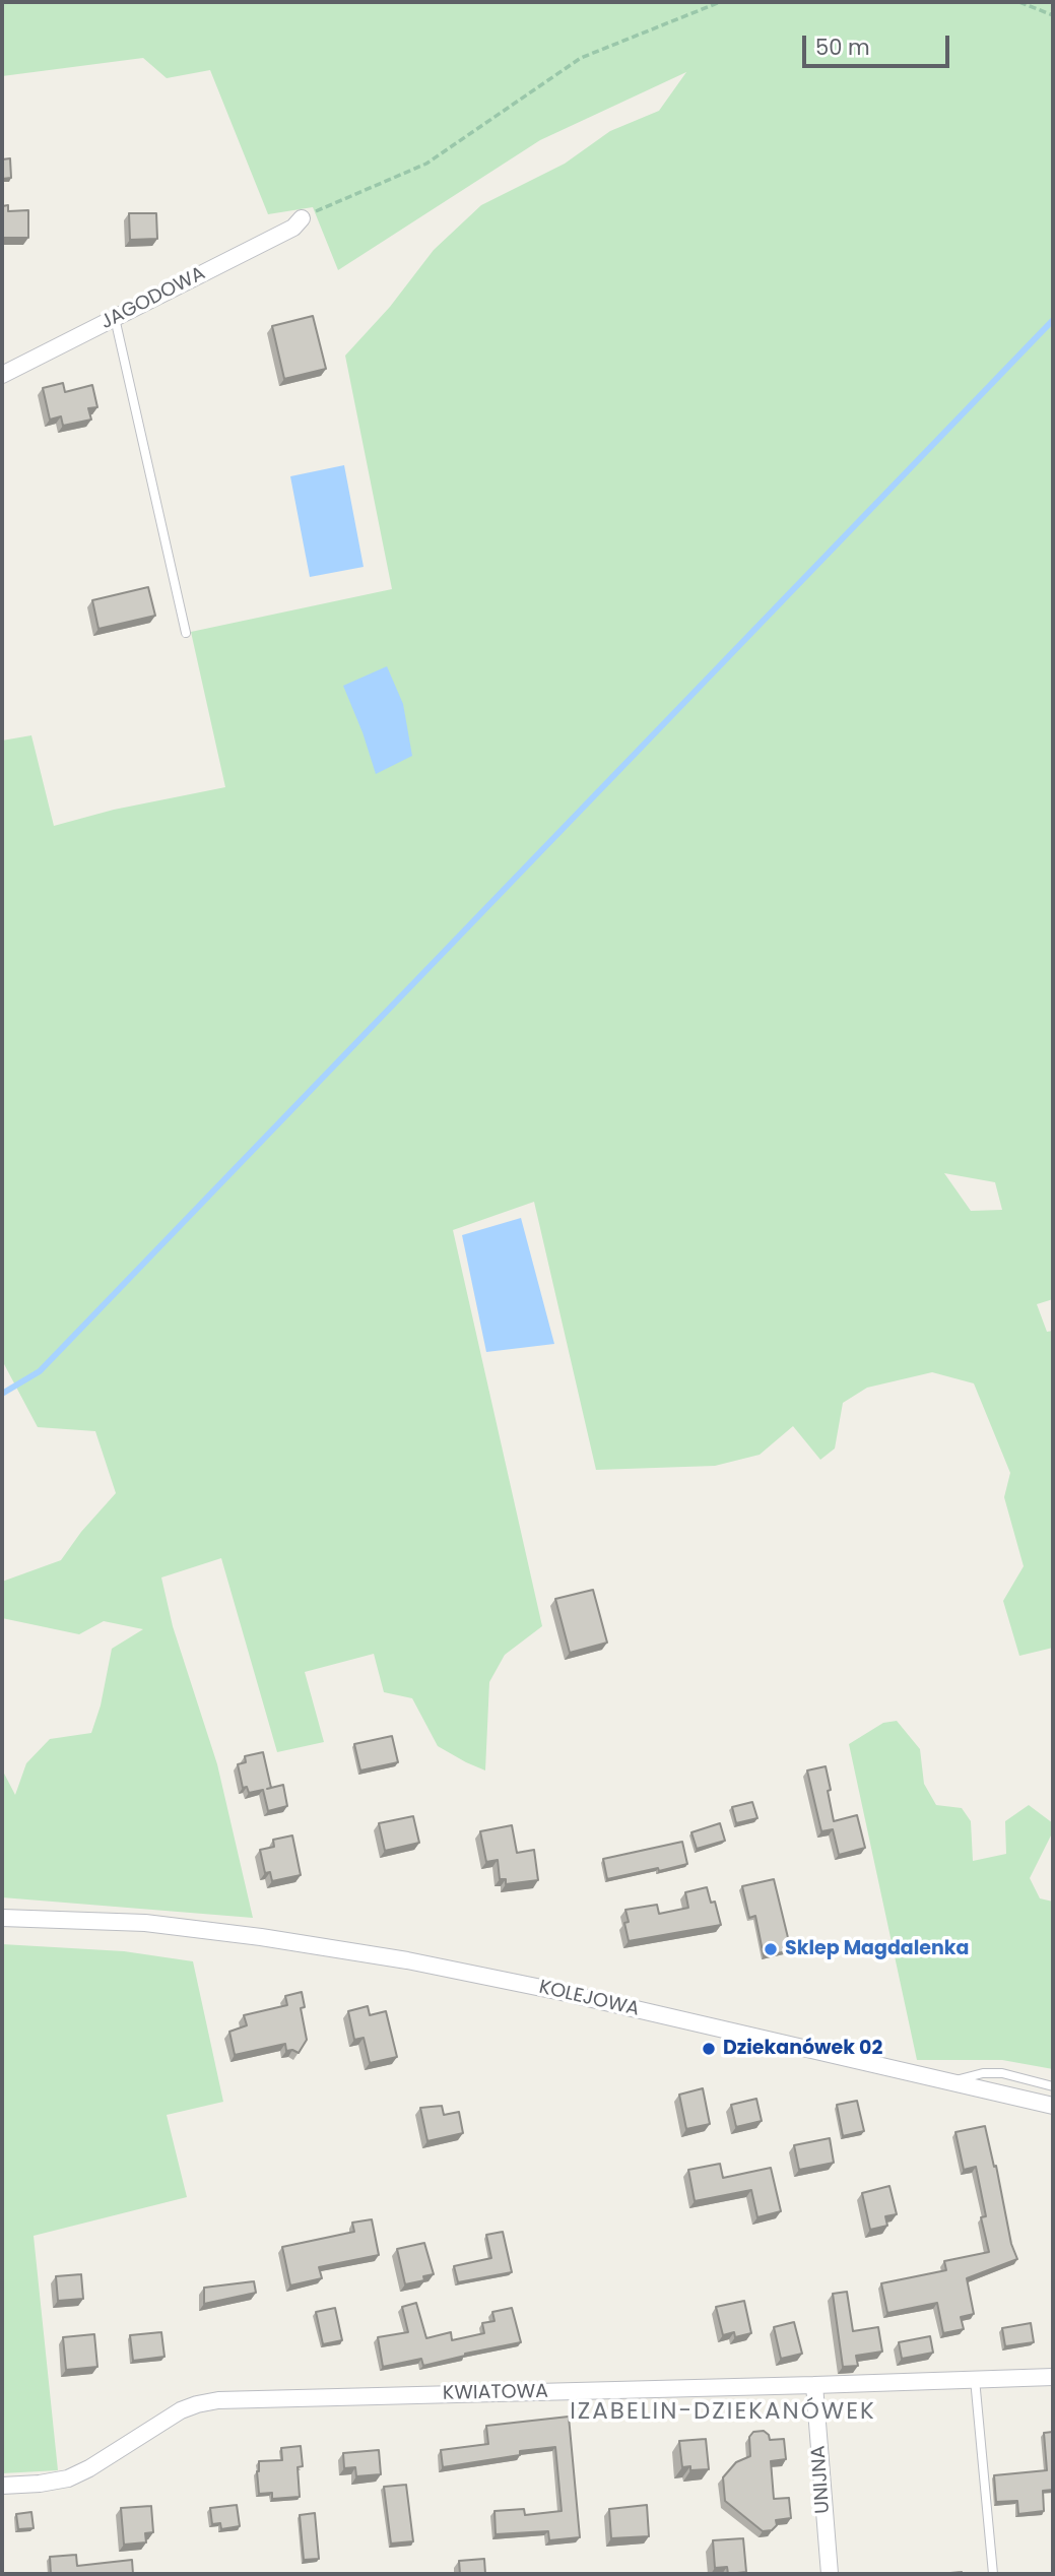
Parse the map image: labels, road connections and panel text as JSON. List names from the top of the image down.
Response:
{
  "streets": {
    "street": [
      "JAGODOWA",
      "KOLEJOWA",
      "KWIATOWA",
      "UNIJNA"
    ]
  },
  "crossings": [
    ["KWIATOWA", "UNIJNA"]
  ],
  "districts": ["IZABELIN-DZIEKANÓWEK"],
  "places": ["Sklep Magdalenka", "Dziekanówek 02"],
  "scale_bar": "50 m"
}
